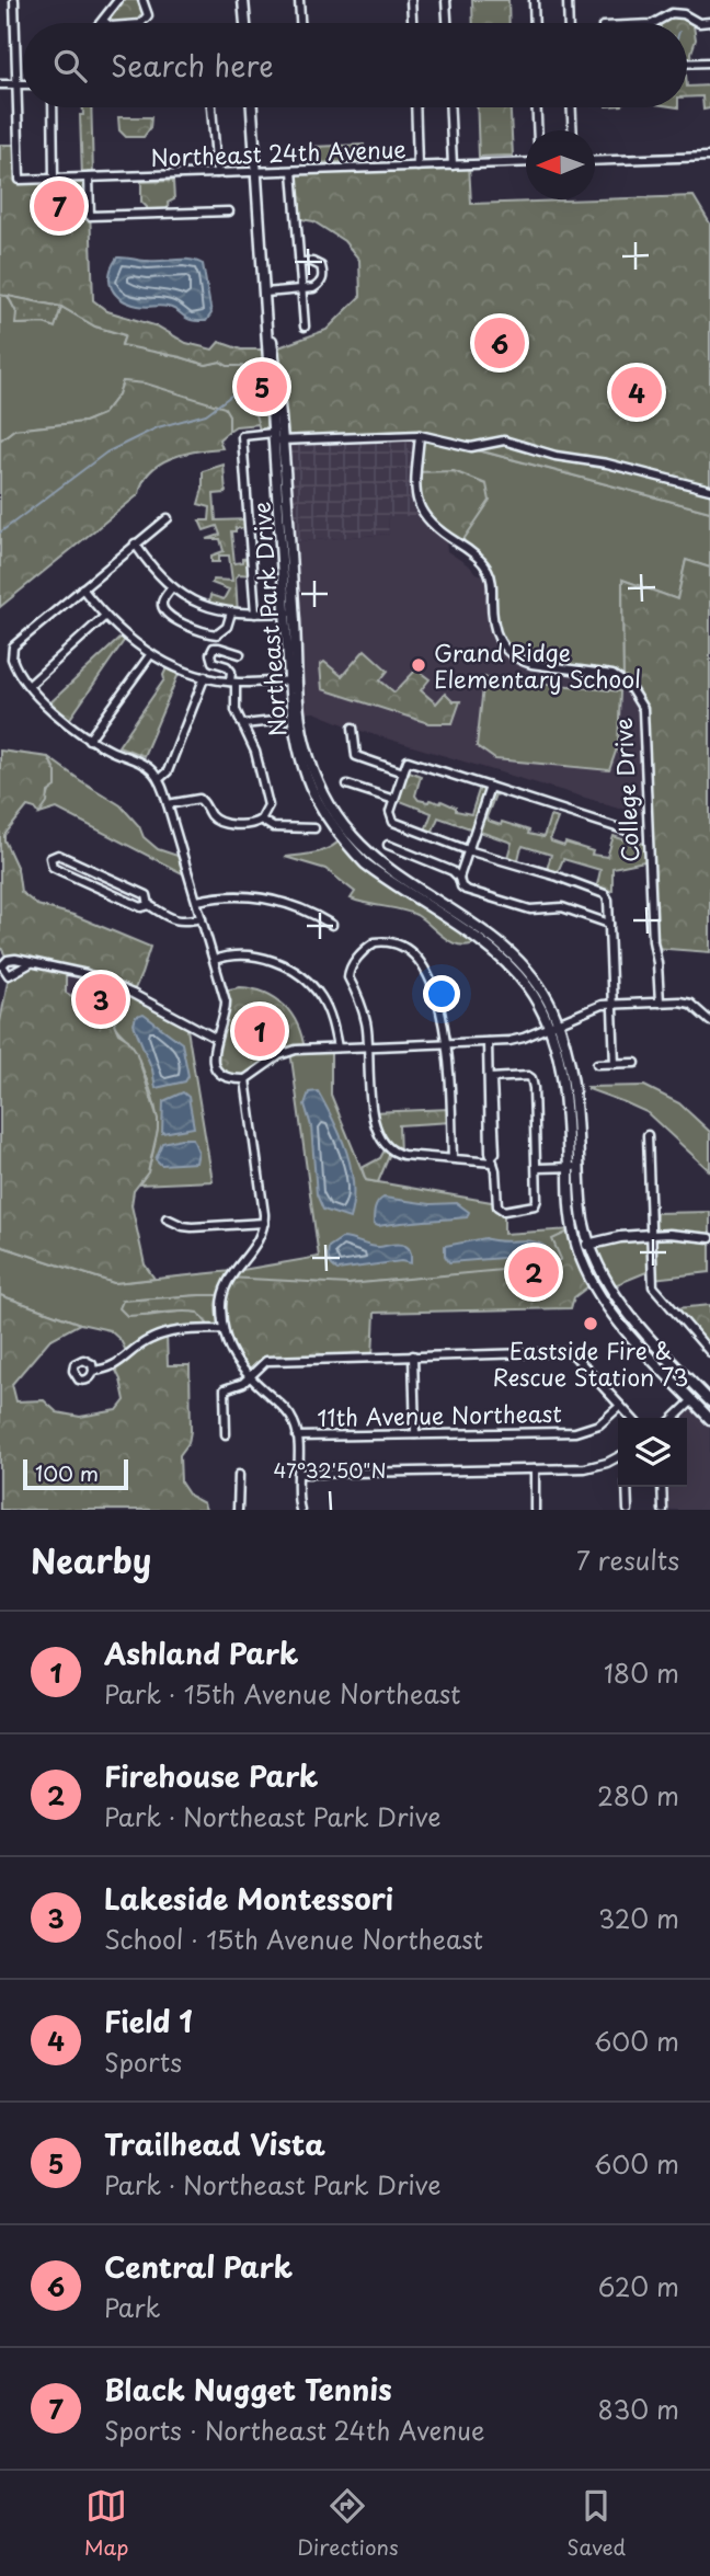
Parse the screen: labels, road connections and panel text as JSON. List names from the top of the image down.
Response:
{
  "streets": {
    "street": [
      "Northeast 24th Avenue",
      "Northeast Park Drive",
      "College Drive",
      "11th Avenue Northeast"
    ]
  },
  "crossings": [
    ["Northeast 24th Avenue", "Northeast Park Drive"]
  ],
  "places": ["Grand Ridge Elementary School", "Eastside Fire & Rescue Station 73"],
  "scale_bar": "100 m",
  "north": "left",
  "page": {
    "search": "Search here",
    "pins": [
      "7",
      "6",
      "5",
      "4",
      "3",
      "1",
      "2"
    ],
    "scale": "100 m",
    "heading": ["Nearby", "7 results"],
    "list": [
      {
        "mark": "1",
        "name": "Ashland Park",
        "note": "Park · 15th Avenue Northeast",
        "value": "180 m"
      },
      {
        "mark": "2",
        "name": "Firehouse Park",
        "note": "Park · Northeast Park Drive",
        "value": "280 m"
      },
      {
        "mark": "3",
        "name": "Lakeside Montessori",
        "note": "School · 15th Avenue Northeast",
        "value": "320 m"
      },
      {
        "mark": "4",
        "name": "Field 1",
        "note": "Sports",
        "value": "600 m"
      },
      {
        "mark": "5",
        "name": "Trailhead Vista",
        "note": "Park · Northeast Park Drive",
        "value": "600 m"
      },
      {
        "mark": "6",
        "name": "Central Park",
        "note": "Park",
        "value": "620 m"
      },
      {
        "mark": "7",
        "name": "Black Nugget Tennis",
        "note": "Sports · Northeast 24th Avenue",
        "value": "830 m"
      }
    ],
    "nav": ["Map", "Directions", "Saved"]
  },
  "coordinates": ["47°32'50\"N"]
}
